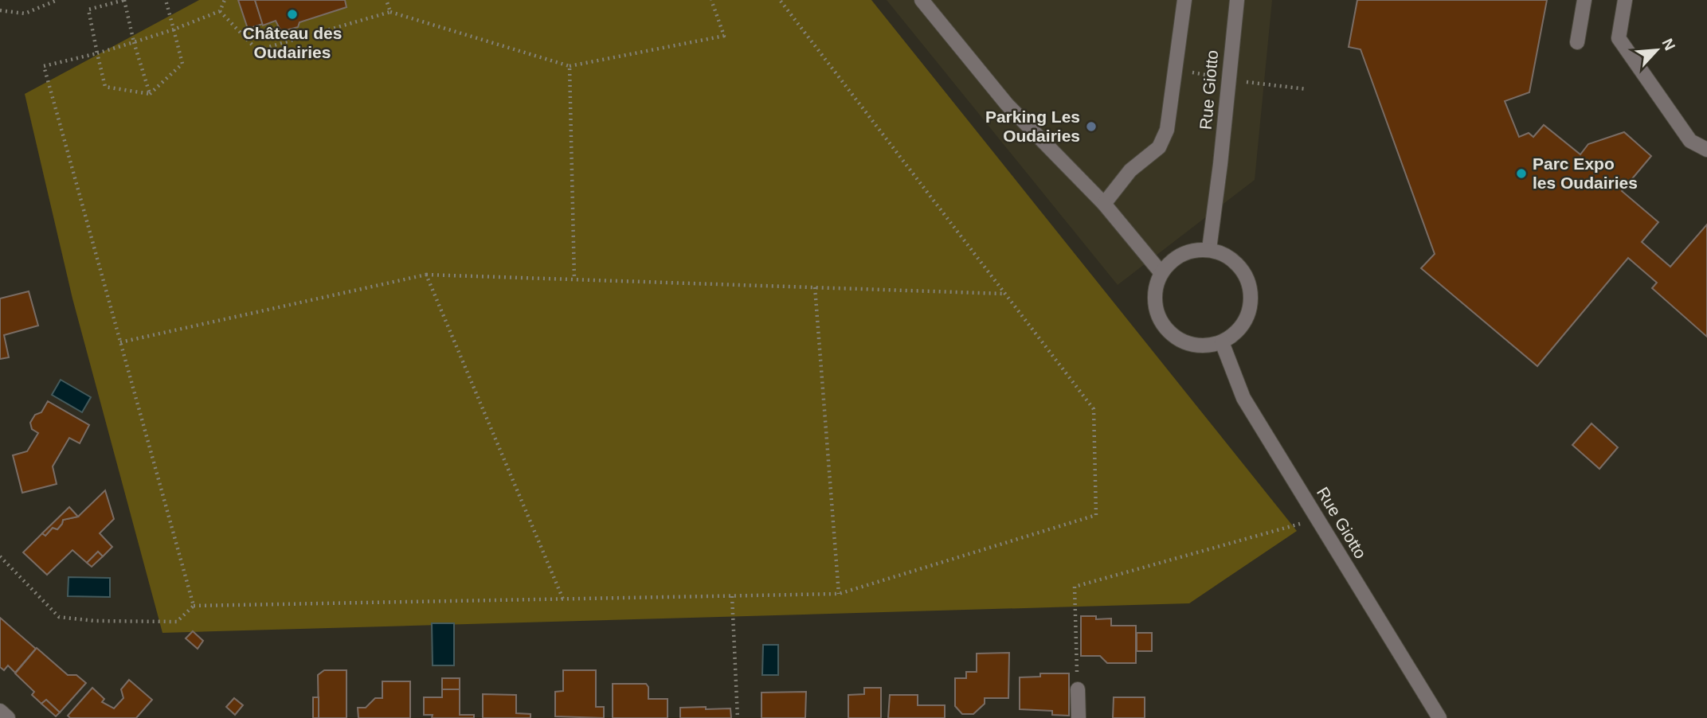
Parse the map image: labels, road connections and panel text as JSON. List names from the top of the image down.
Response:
{
  "streets": {
    "street": ["Rue Giotto"]
  },
  "places": ["Château des Oudairies", "Parking Les Oudairies", "Parc Expo les Oudairies"],
  "north": "top right"
}
